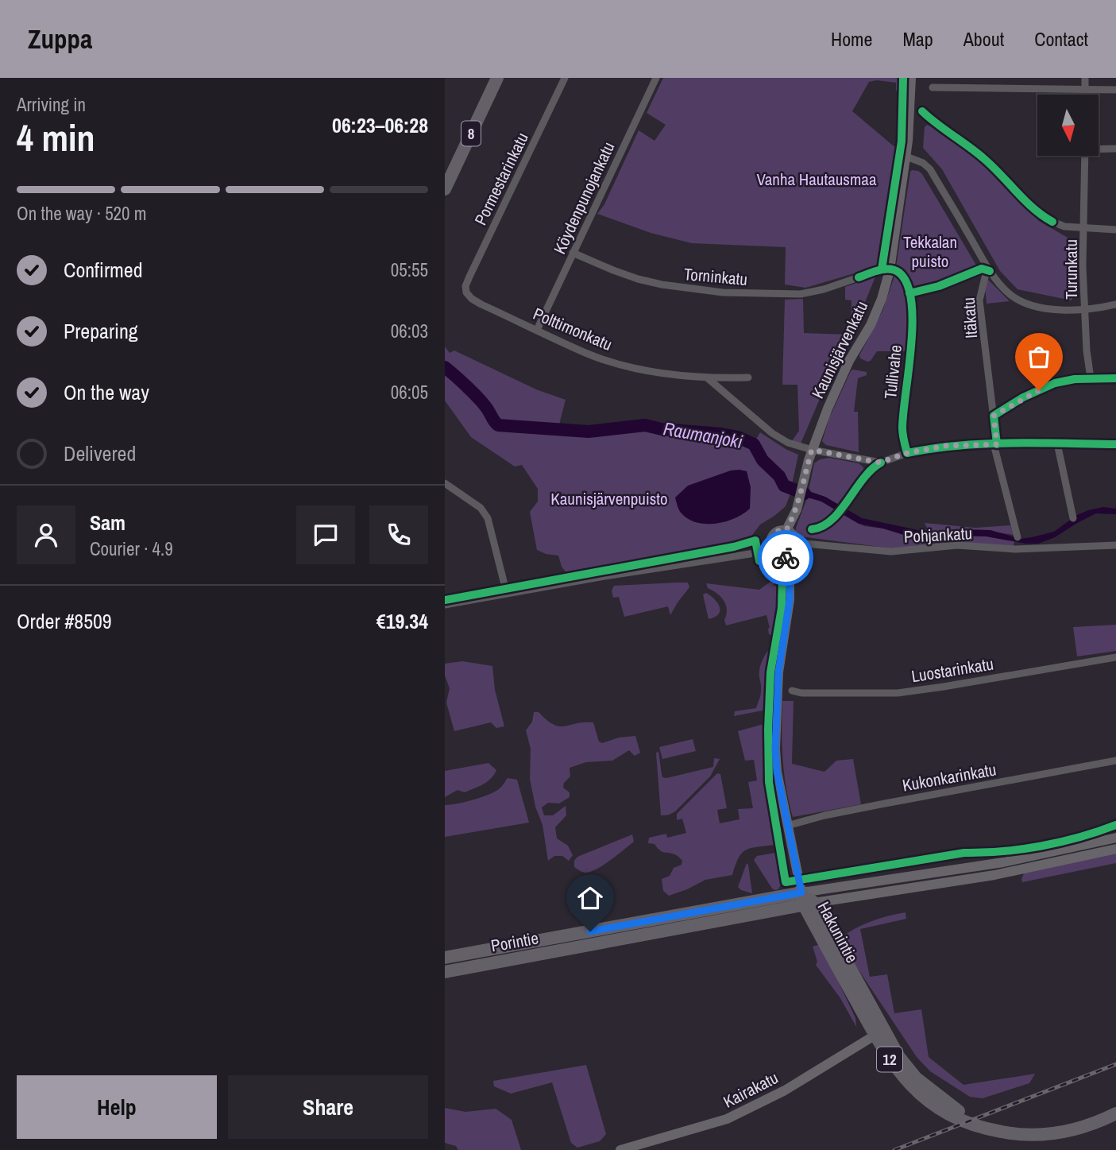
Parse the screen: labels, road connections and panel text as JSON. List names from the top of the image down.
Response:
{
  "streets": {
    "highway": [
      "8",
      "Hakunintie",
      "Porintie",
      "12"
    ],
    "main road": ["Kaunisjärvenkatu", "Kairakatu"],
    "street": [
      "Pormestarinkatu",
      "Köydenpunojankatu",
      "Turunkatu",
      "Torninkatu",
      "Itäkatu",
      "Polttimonkatu",
      "Tullivahe",
      "Pohjankatu",
      "Luostarinkatu",
      "Kukonkarinkatu"
    ]
  },
  "crossings": [
    ["Pormestarinkatu", "Polttimonkatu"],
    ["Köydenpunojankatu", "Torninkatu"],
    ["Köydenpunojankatu", "Polttimonkatu"],
    ["Kaunisjärvenkatu", "Pohjankatu"],
    ["Hakunintie", "Porintie"],
    ["Hakunintie", "Kairakatu"]
  ],
  "water": ["Raumanjoki"],
  "parks": ["Vanha Hautausmaa", "Tekkalan puisto", "Kaunisjärvenpuisto"],
  "north": "bottom",
  "page": {
    "header": "Zuppa",
    "nav": [
      "Home",
      "Map",
      "About",
      "Contact"
    ],
    "heading": ["4 min", "Arriving in", "06:23–06:28"],
    "panel": [
      "Sam",
      "Courier · 4.9",
      "Order #8509",
      "€19.34"
    ],
    "bar": "On the way · 520 m",
    "list": [
      ["Confirmed", "05:55"],
      ["Preparing", "06:03"],
      ["On the way", "06:05"],
      "Delivered"
    ],
    "buttons": ["Help", "Share"]
  }
}
